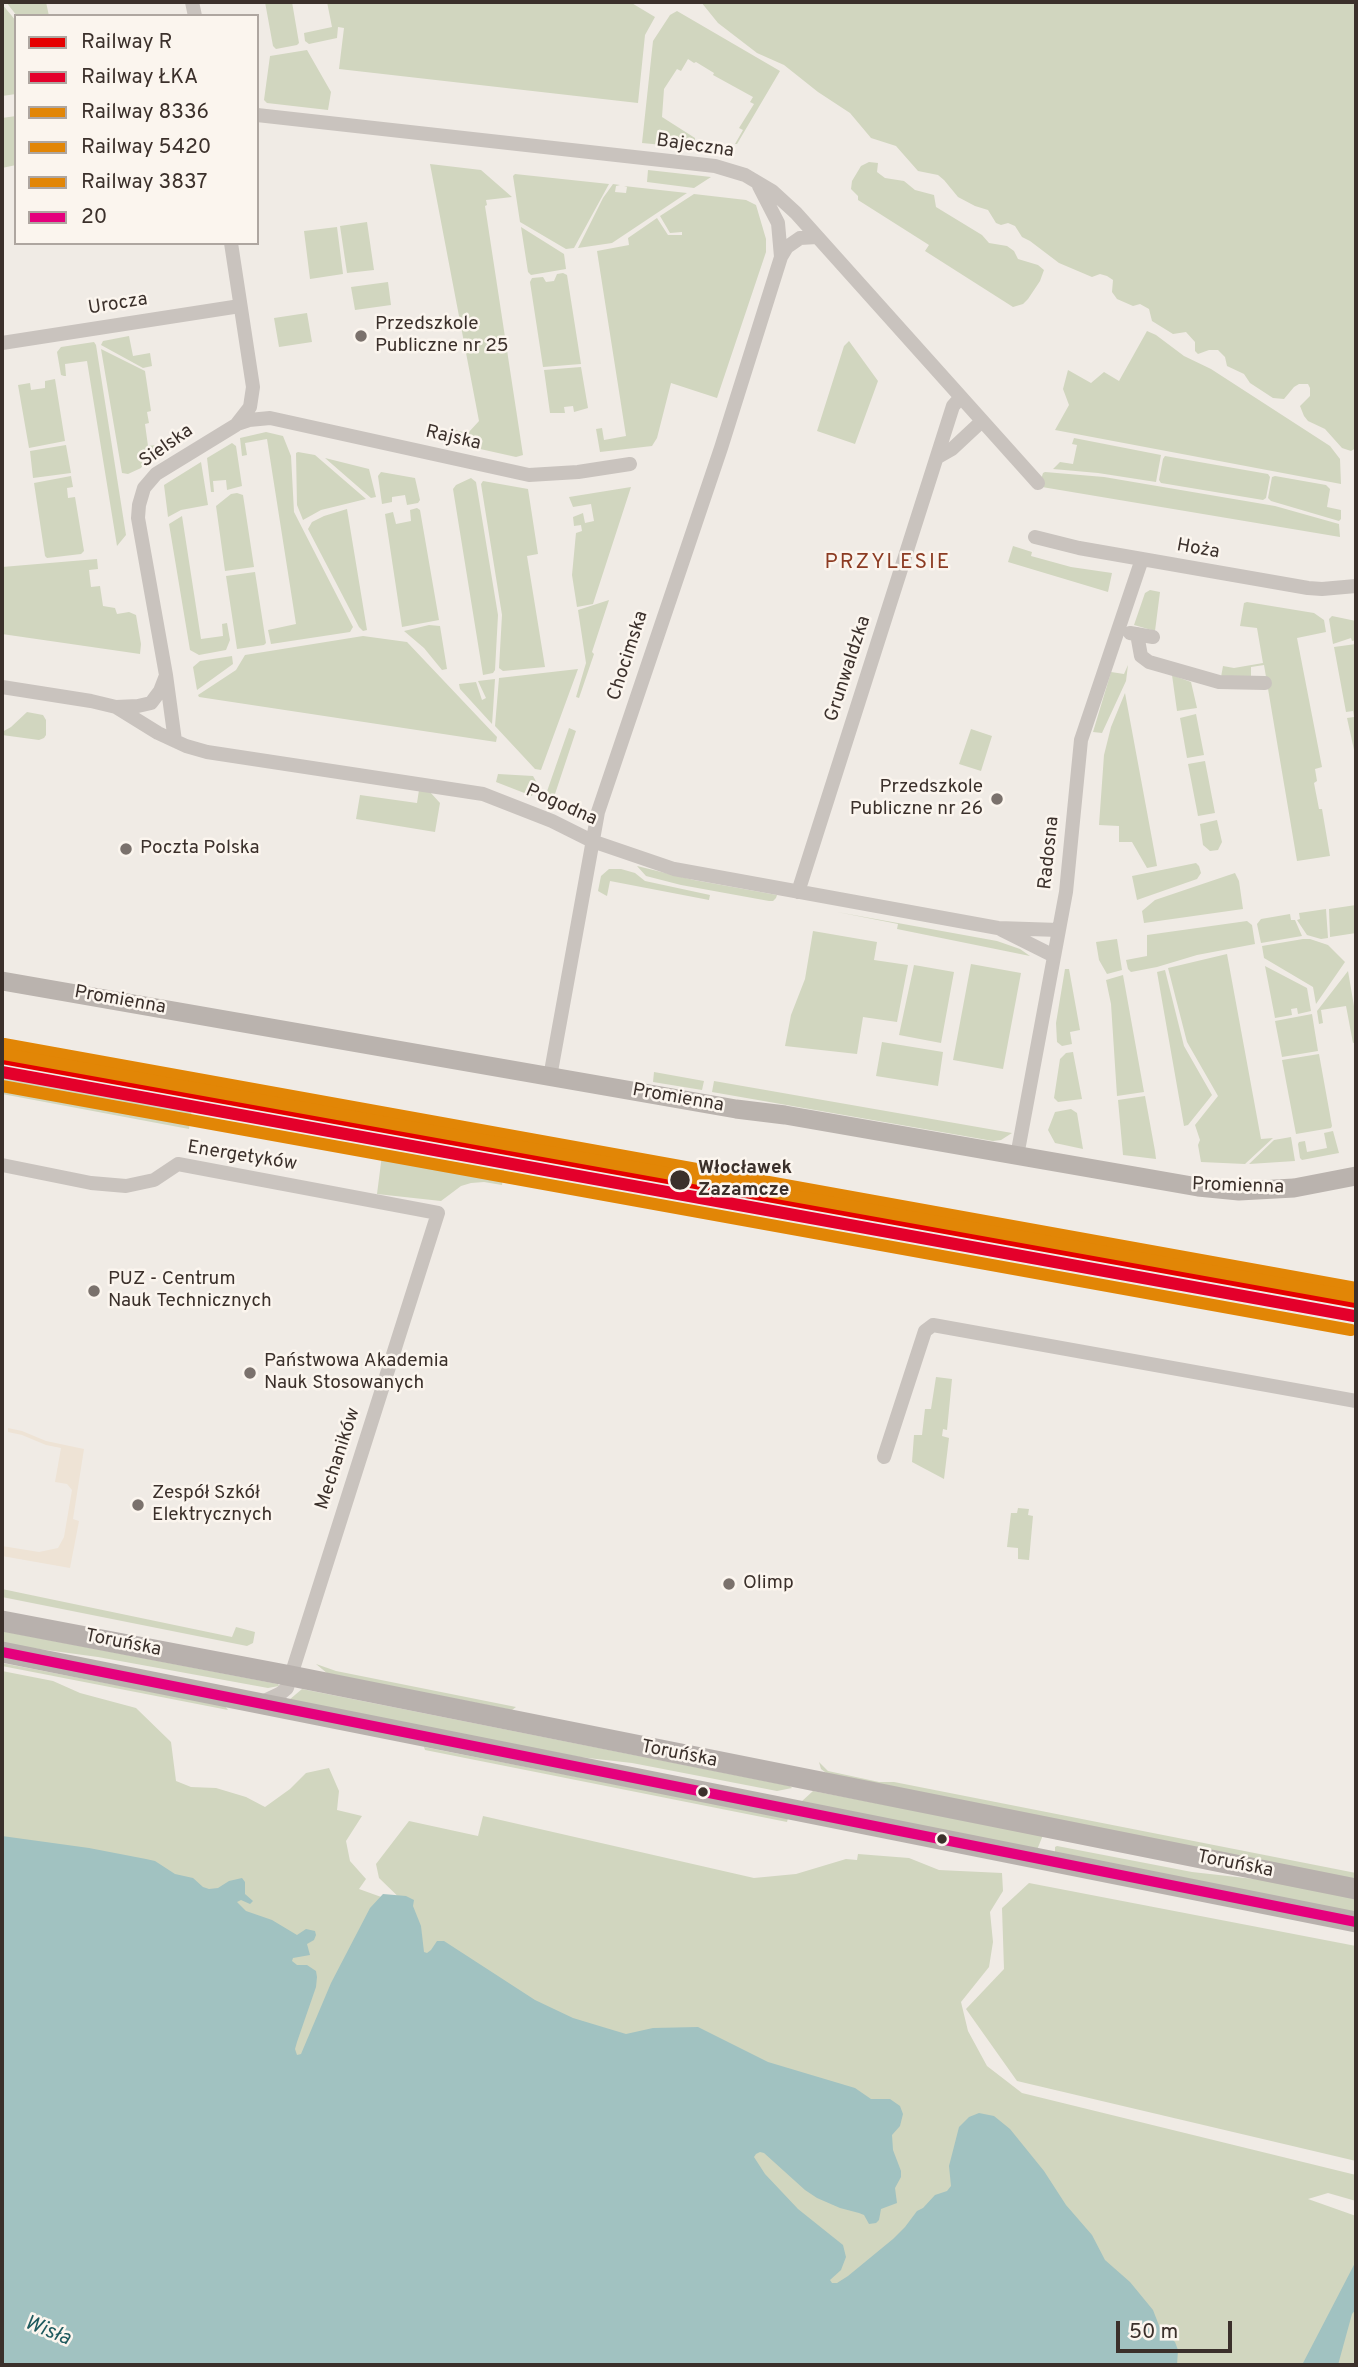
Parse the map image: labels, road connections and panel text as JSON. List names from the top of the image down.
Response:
{
  "streets": {
    "main road": ["Toruńska"],
    "street": [
      "Bajeczna",
      "Urocza",
      "Rajska",
      "Sielska",
      "Hoża",
      "Chocimska",
      "Grunwaldzka",
      "Pogodna",
      "Radosna",
      "Promienna",
      "Energetyków",
      "Mechaników"
    ]
  },
  "crossings": [
    ["Bajeczna", "Chocimska"],
    ["Bajeczna", "Grunwaldzka"],
    ["Rajska", "Sielska"],
    ["Sielska", "Pogodna"],
    ["Hoża", "Radosna"],
    ["Chocimska", "Pogodna"],
    ["Chocimska", "Promienna"],
    ["Grunwaldzka", "Pogodna"],
    ["Pogodna", "Radosna"],
    ["Radosna", "Promienna"],
    ["Energetyków", "Mechaników"],
    ["Mechaników", "Toruńska"]
  ],
  "districts": ["PRZYLESIE"],
  "water": ["Wisła"],
  "places": [
    "Przedszkole Publiczne nr 25",
    "Przedszkole Publiczne nr 26",
    "Poczta Polska",
    "Włocławek Zazamcze",
    "PUZ - Centrum Nauk Technicznych",
    "Państwowa Akademia Nauk Stosowanych",
    "Zespół Szkół Elektrycznych",
    "Olimp"
  ],
  "lines": [
    "rail line 8336",
    "rail line 3837",
    "rail line R",
    "rail line ŁKA",
    "rail line 5420",
    "transit line 20"
  ],
  "legend": [
    "Railway R",
    "Railway ŁKA",
    "Railway 8336",
    "Railway 5420",
    "Railway 3837",
    "20"
  ],
  "scale_bar": "50 m"
}
